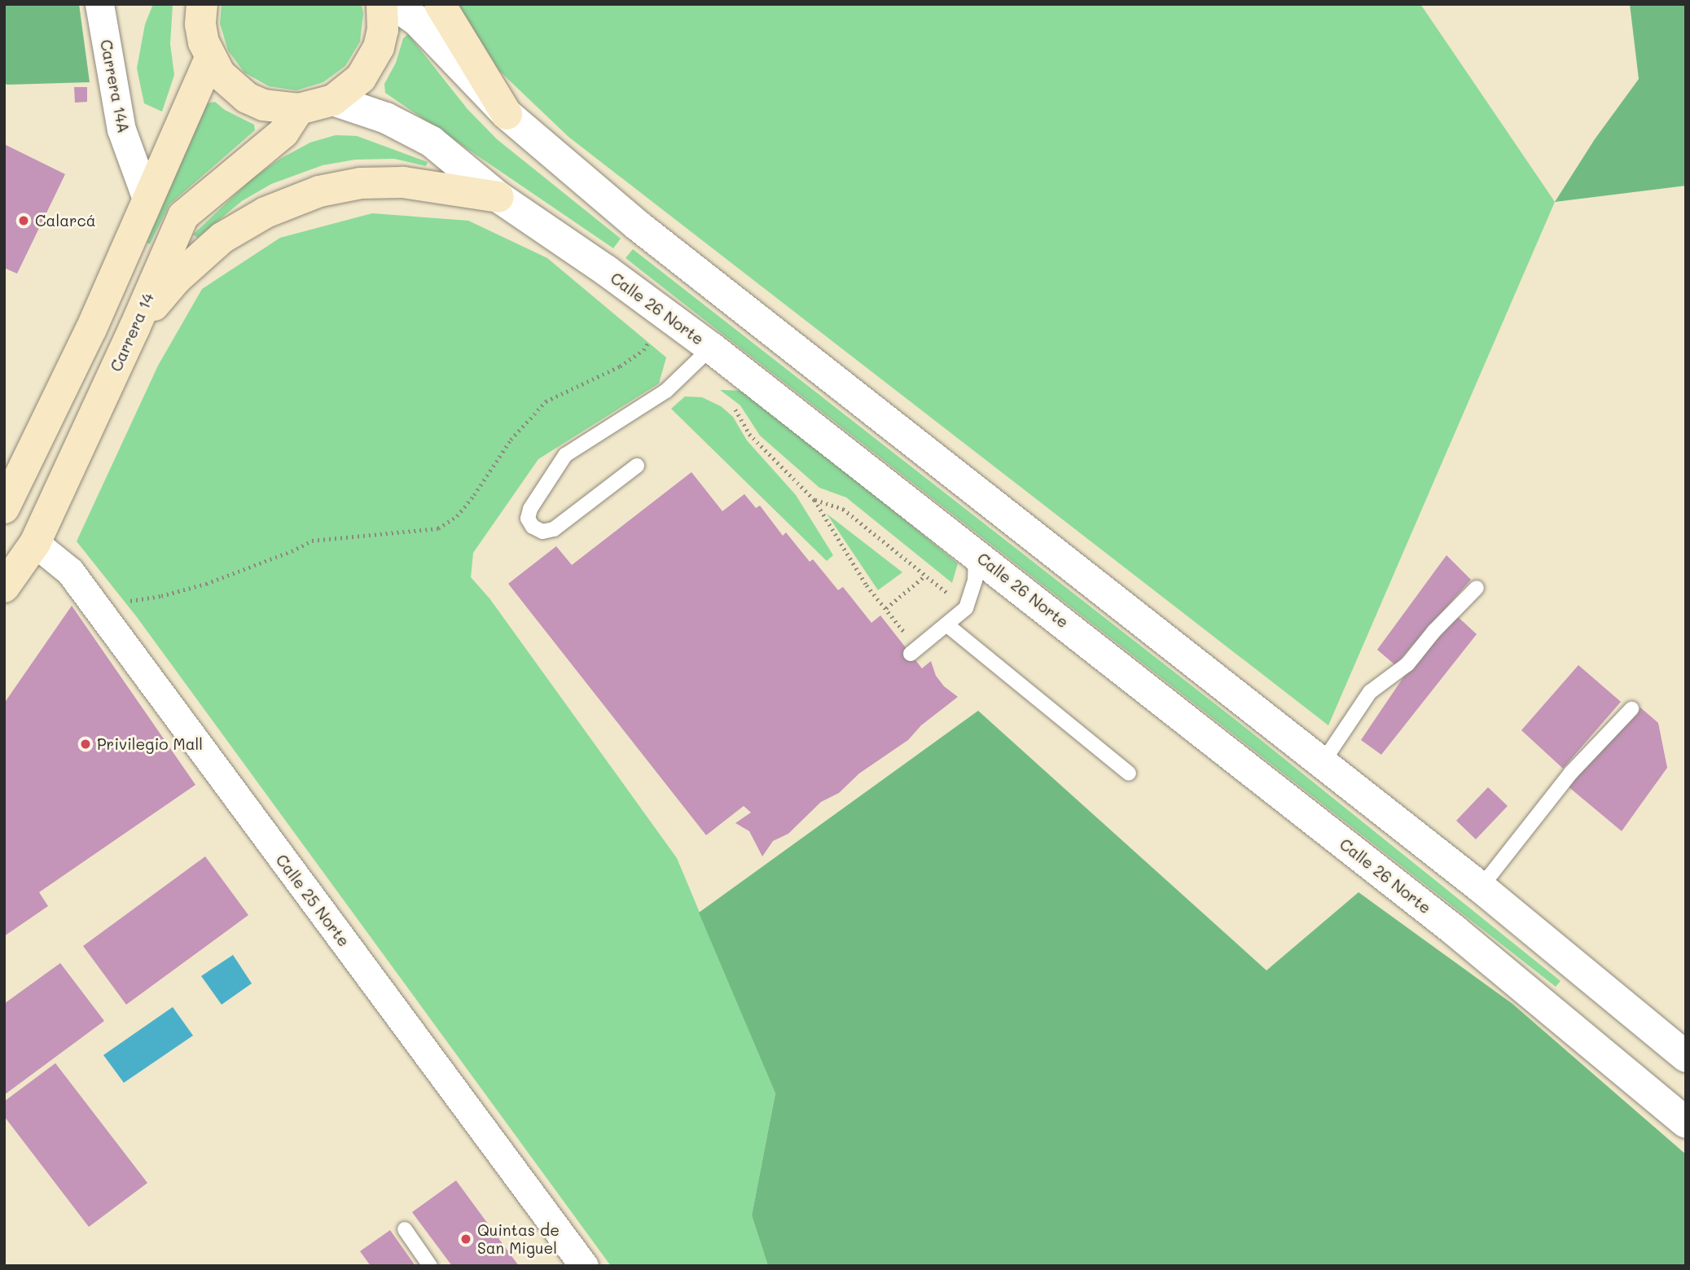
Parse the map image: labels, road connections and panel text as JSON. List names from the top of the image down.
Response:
{
  "streets": {
    "main road": ["Carrera 14"],
    "street": ["Carrera 14A", "Calle 26 Norte", "Calle 25 Norte"]
  },
  "crossings": [
    ["Carrera 14", "Calle 25 Norte"]
  ],
  "places": ["Calarcá", "Privilegio Mall", "Quintas de San Miguel"]
}
